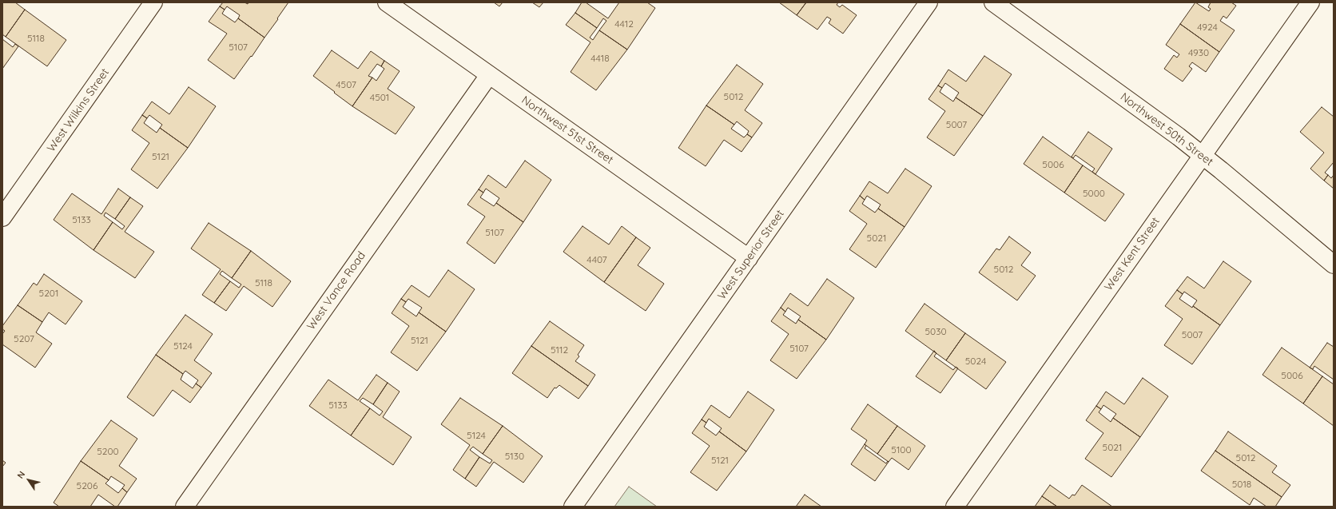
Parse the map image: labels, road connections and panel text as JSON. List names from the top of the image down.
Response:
{
  "streets": {
    "street": [
      "West Wilkins Street",
      "Northwest 50th Street",
      "Northwest 51st Street",
      "West Kent Street",
      "West Superior Street",
      "West Vance Road"
    ]
  },
  "crossings": [
    ["Northwest 50th Street", "West Kent Street"],
    ["Northwest 51st Street", "West Superior Street"],
    ["Northwest 51st Street", "West Vance Road"]
  ],
  "house_numbers": [
    "4412",
    "4924",
    "5118",
    "5107",
    "4930",
    "4418",
    "4507",
    "5012",
    "4501",
    "5007",
    "5121",
    "5006",
    "5000",
    "5133",
    "5107",
    "5021",
    "4407",
    "5012",
    "5118",
    "5201",
    "5030",
    "5007",
    "5207",
    "5121",
    "5124",
    "5107",
    "5112",
    "5024",
    "5006",
    "5133",
    "5124",
    "5021",
    "5100",
    "5200",
    "5130",
    "5012",
    "5121",
    "5018",
    "5206"
  ],
  "north": "top left"
}
